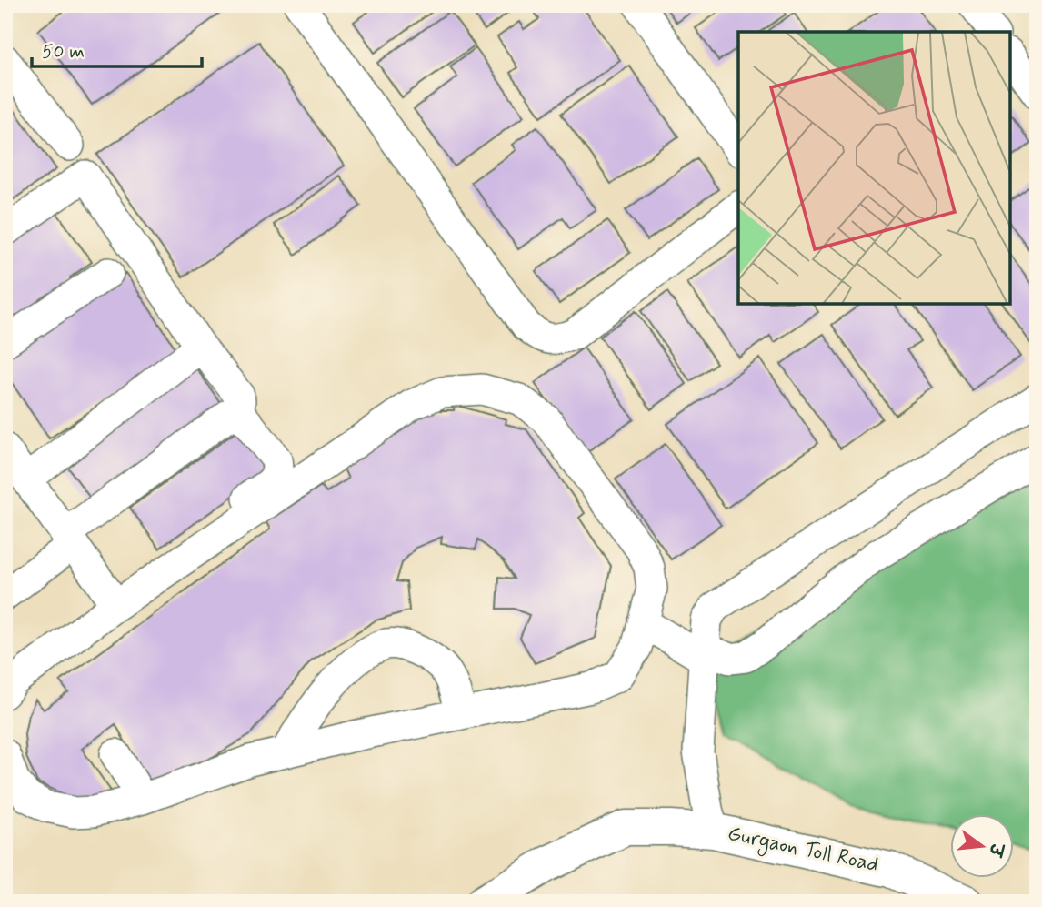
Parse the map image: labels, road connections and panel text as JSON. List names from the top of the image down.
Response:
{
  "streets": {
    "main road": ["Gurgaon Toll Road"]
  },
  "scale_bar": "50 m",
  "north": "right"
}
